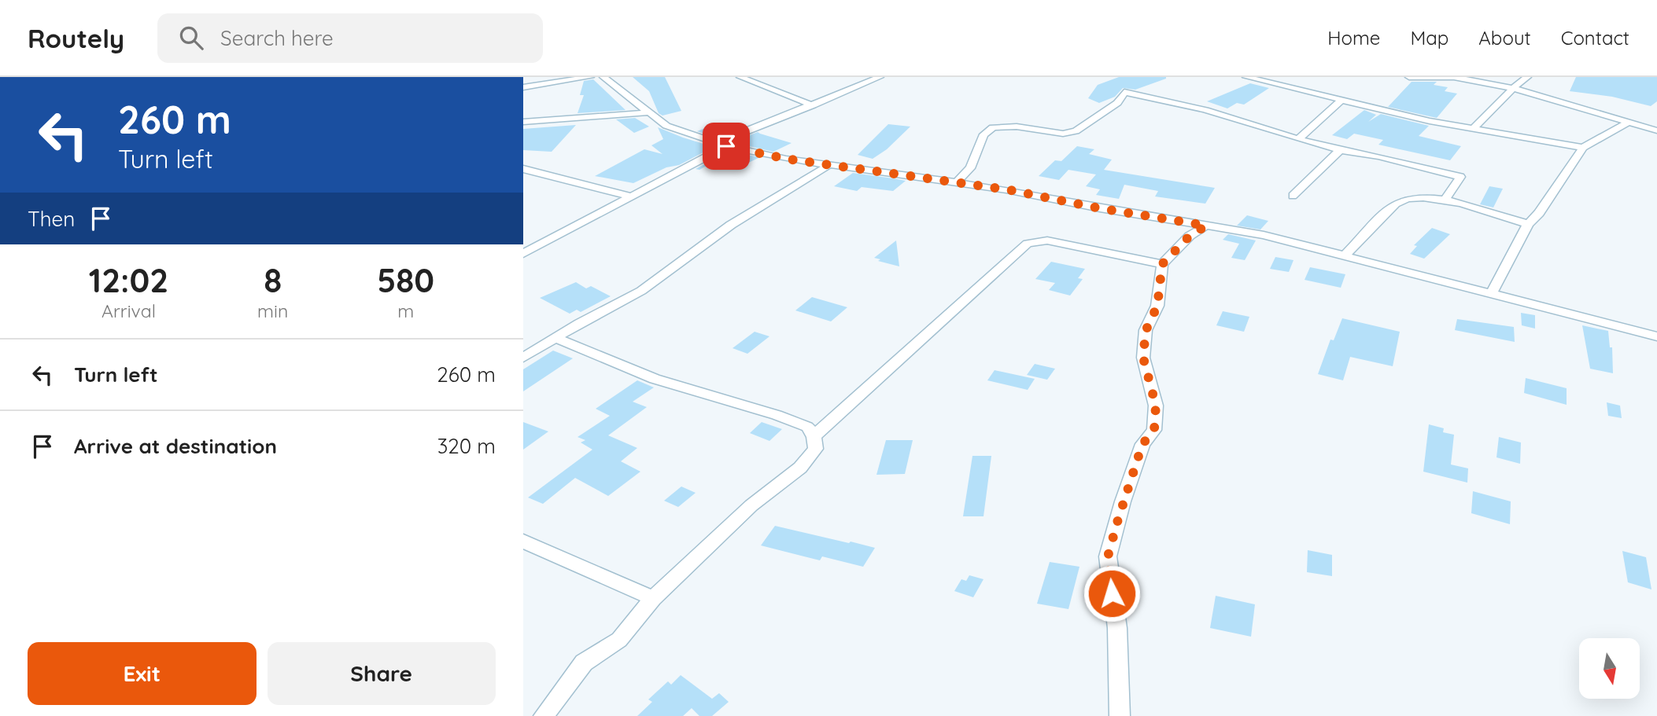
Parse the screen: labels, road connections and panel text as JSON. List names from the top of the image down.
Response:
{
  "north": "bottom",
  "page": {
    "header": "Routely",
    "search": "Search here",
    "nav": [
      "Home",
      "Map",
      "About",
      "Contact"
    ],
    "turn": ["260 m", "Turn left"],
    "then": "Then",
    "eta": [
      "12:02",
      "Arrival",
      "8",
      "min",
      "580",
      "m"
    ],
    "list": [
      {
        "name": "Turn left",
        "value": "260 m"
      },
      {
        "name": "Arrive at destination",
        "value": "320 m"
      }
    ],
    "buttons": ["Exit", "Share"]
  }
}
